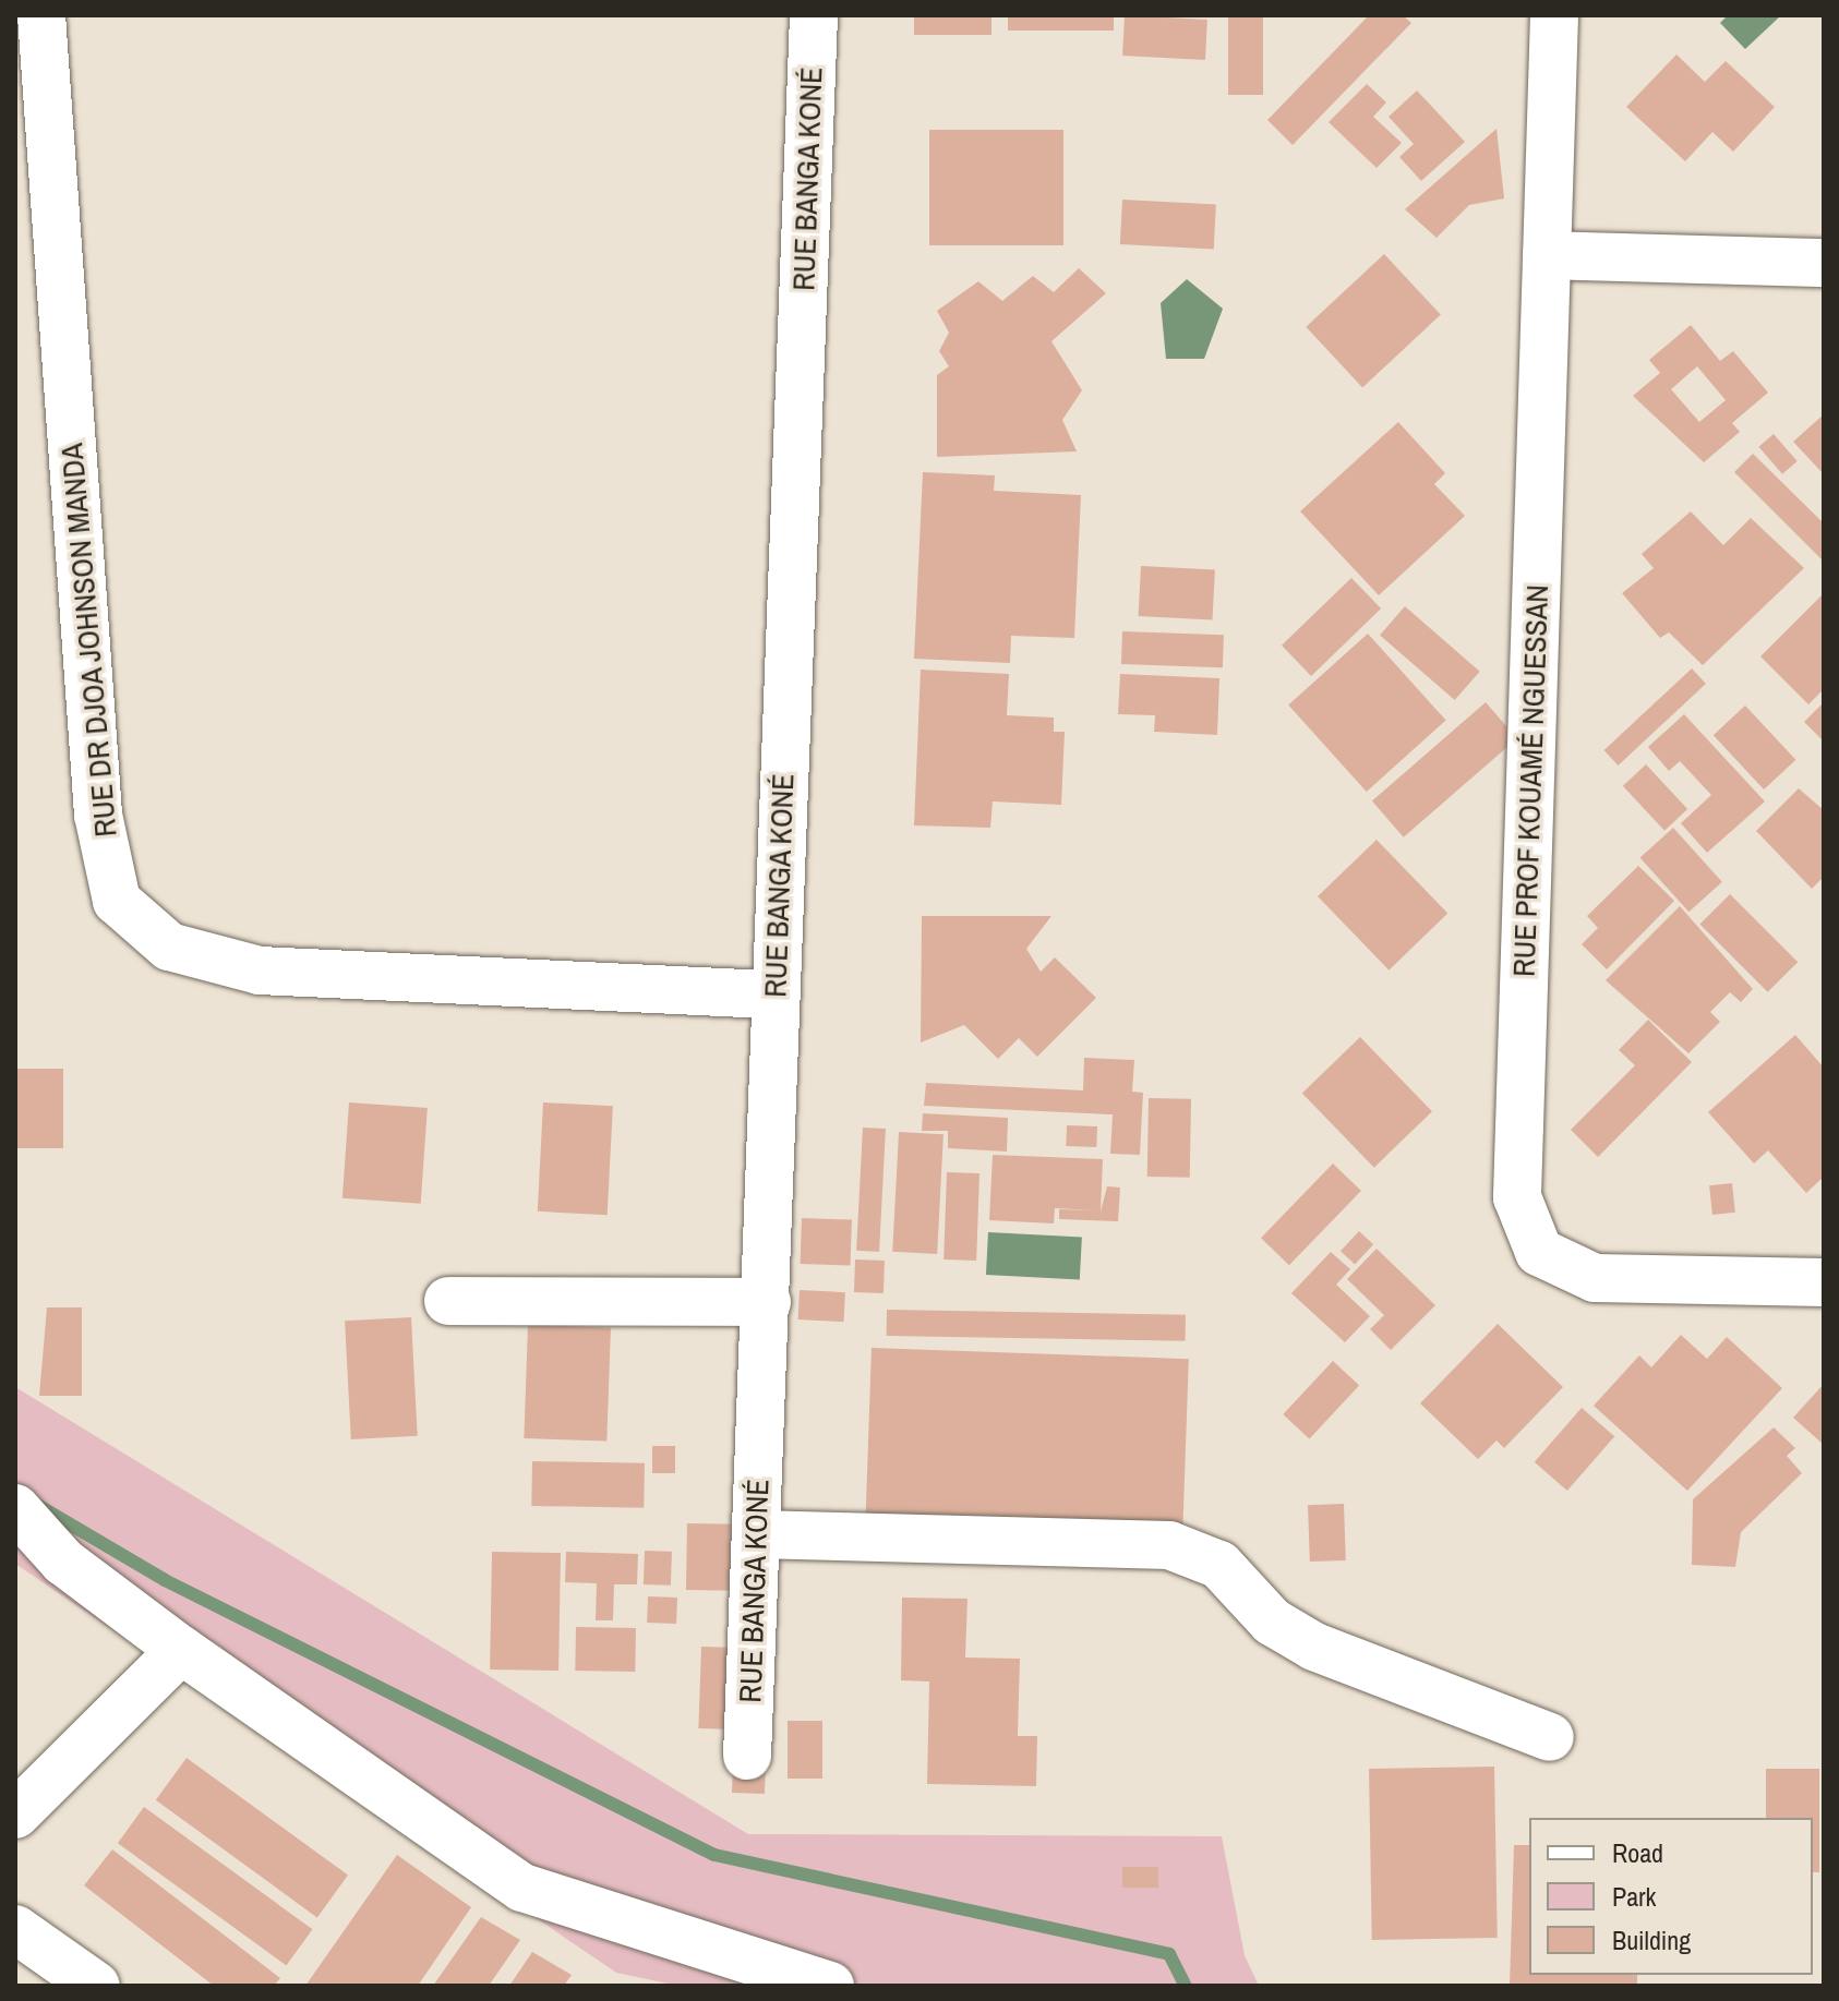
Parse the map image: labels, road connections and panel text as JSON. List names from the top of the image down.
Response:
{
  "streets": {
    "street": ["RUE BANGA KONÉ", "RUE DR DJOA JOHNSON MANDA", "RUE PROF KOUAMÉ NGUESSAN"]
  },
  "crossings": [
    ["RUE BANGA KONÉ", "RUE DR DJOA JOHNSON MANDA"]
  ],
  "legend": ["Road", "Park", "Building"]
}
